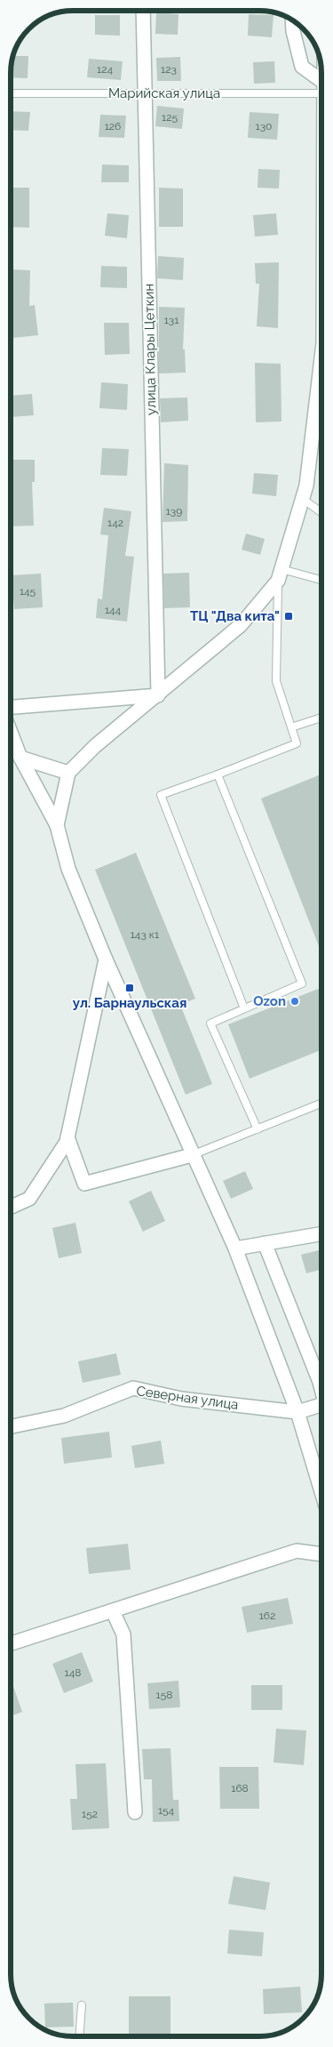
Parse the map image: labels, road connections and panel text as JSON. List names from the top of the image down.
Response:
{
  "streets": {
    "street": ["улица Клары Цеткин", "Северная улица"],
    "lane": ["Марийская улица"]
  },
  "crossings": [
    ["Марийская улица", "улица Клары Цеткин"]
  ],
  "places": {
    "transit": ["ТЦ \"Два кита\"", "ул. Барнаульская"],
    "other": ["Ozon"]
  },
  "house_numbers": [
    "124",
    "123",
    "125",
    "126",
    "130",
    "131",
    "139",
    "142",
    "145",
    "144",
    "143 к1",
    "162",
    "148",
    "158",
    "168",
    "154",
    "152"
  ]
}
